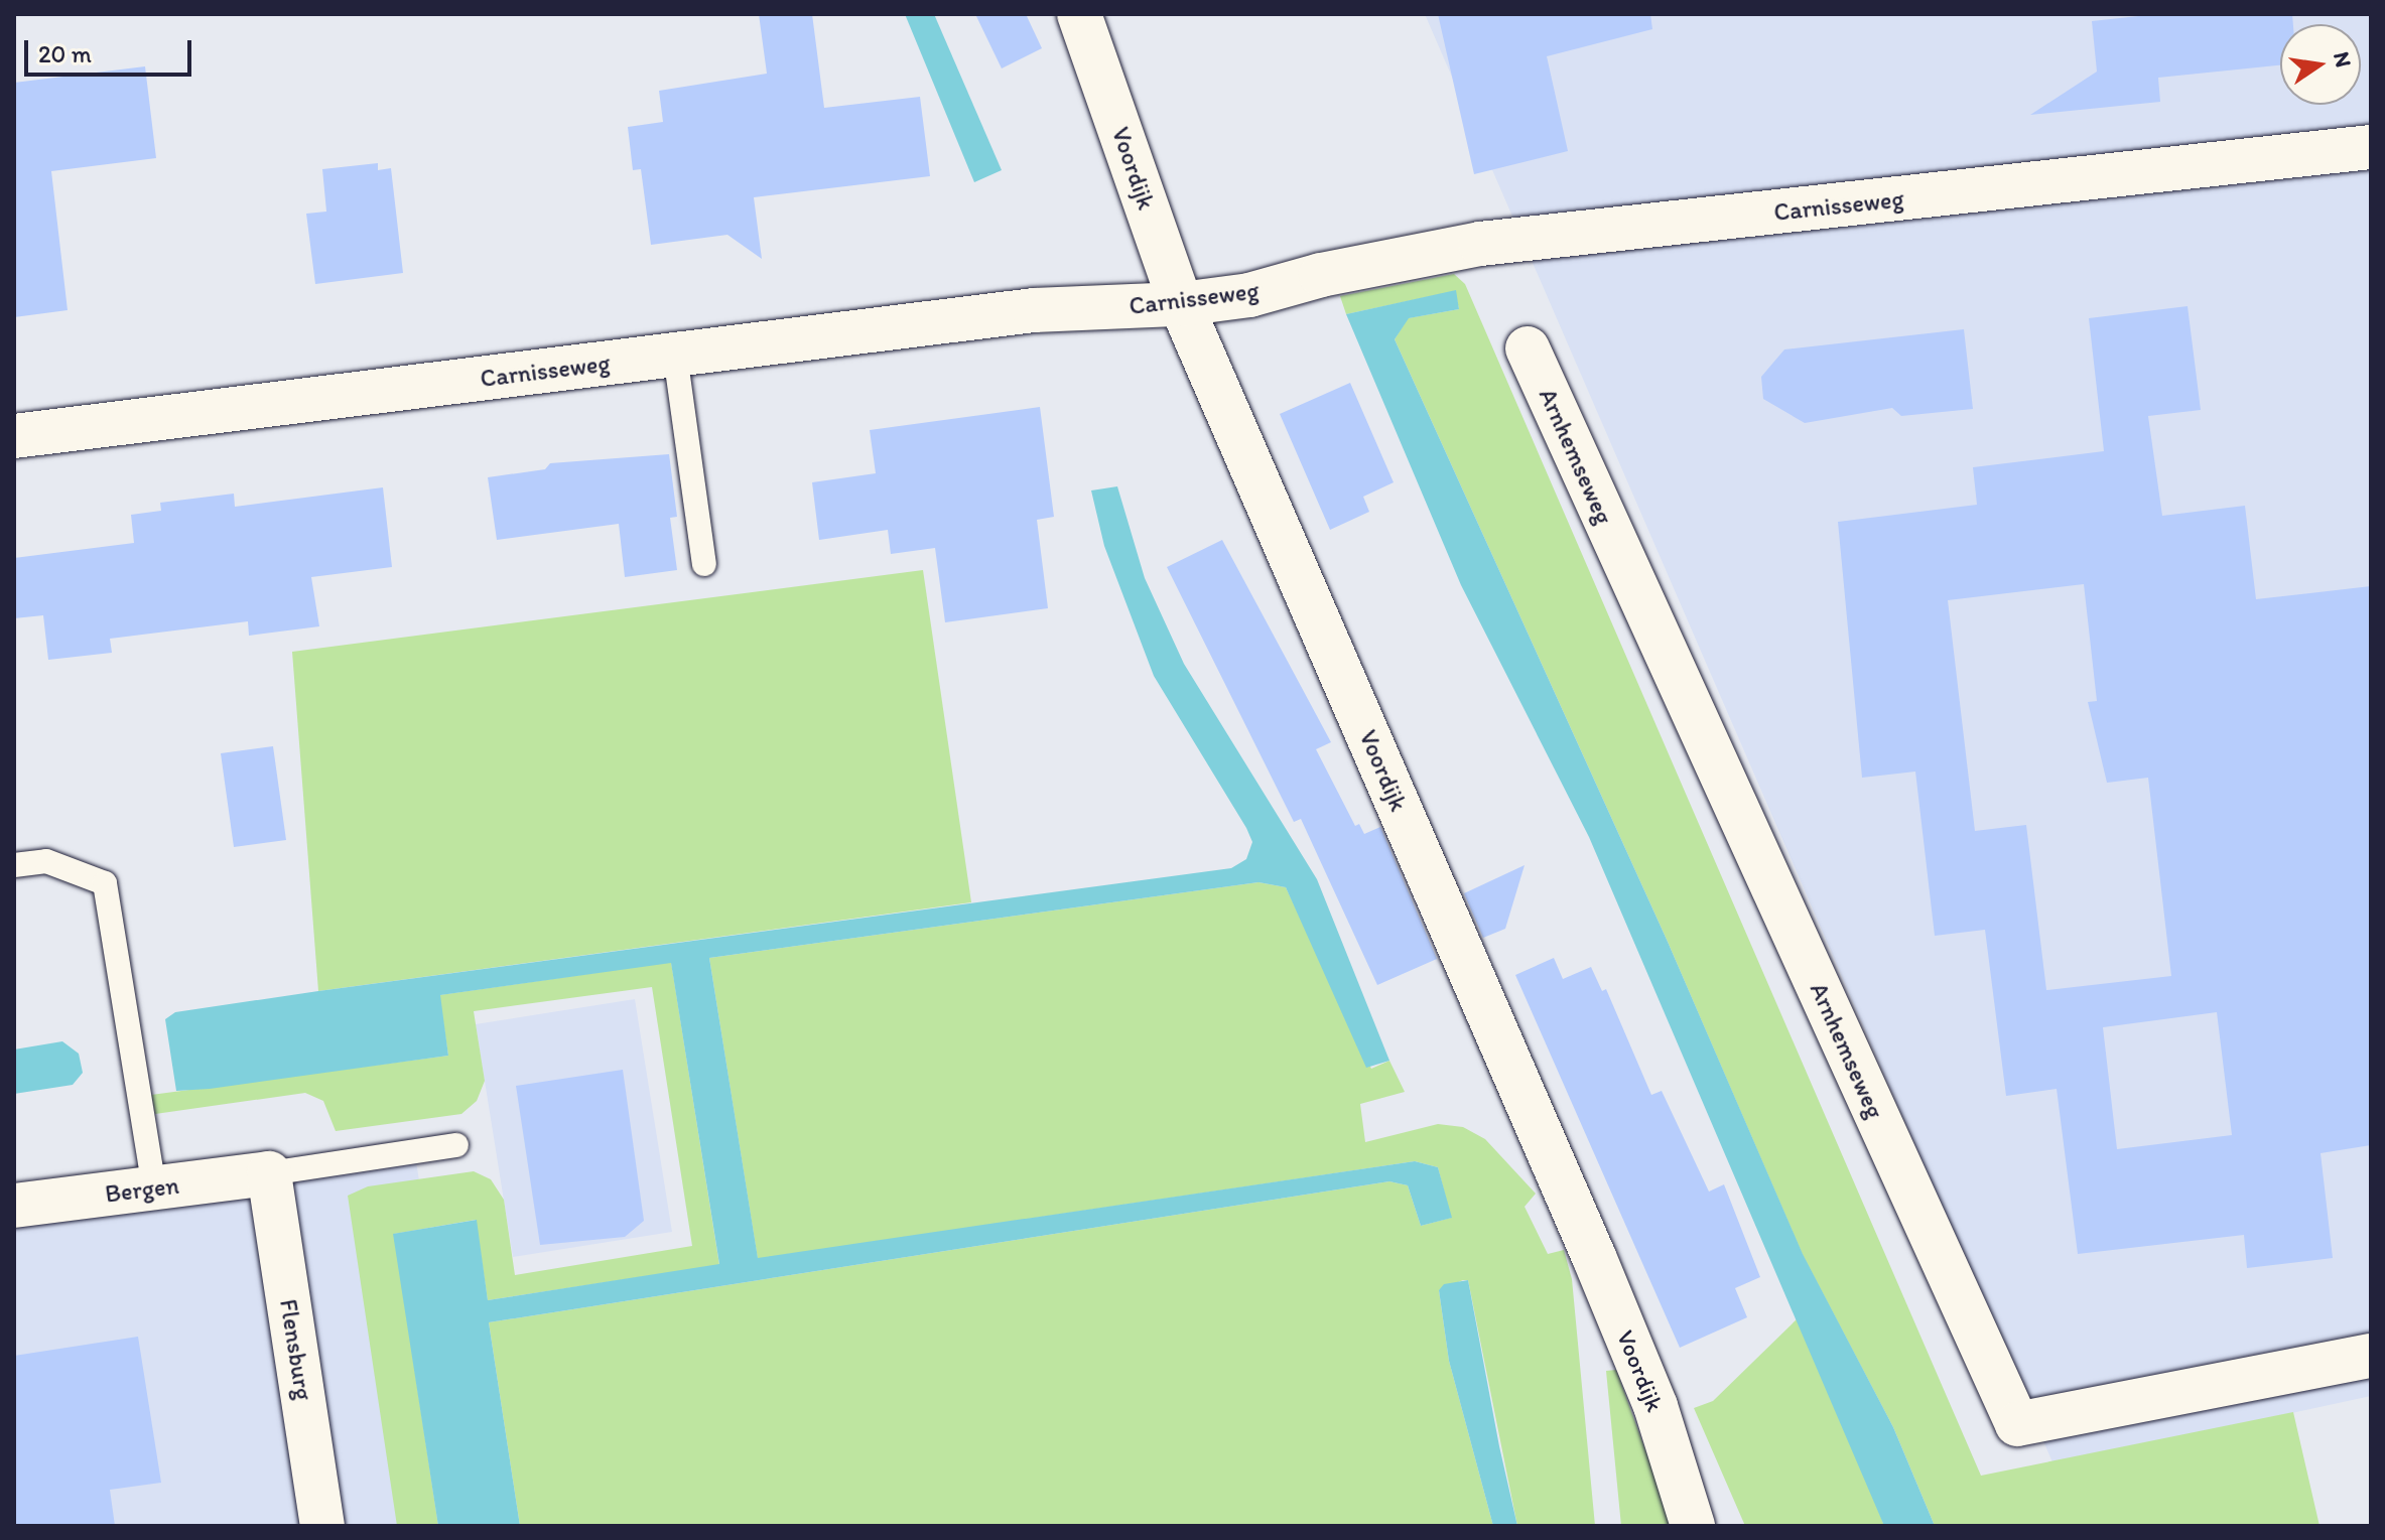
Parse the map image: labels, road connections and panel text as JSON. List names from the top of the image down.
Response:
{
  "streets": {
    "street": [
      "Voordijk",
      "Carnisseweg",
      "Arnhemseweg",
      "Bergen",
      "Flensburg"
    ]
  },
  "crossings": [
    ["Voordijk", "Carnisseweg"],
    ["Bergen", "Flensburg"]
  ],
  "scale_bar": "20 m",
  "north": "right"
}
